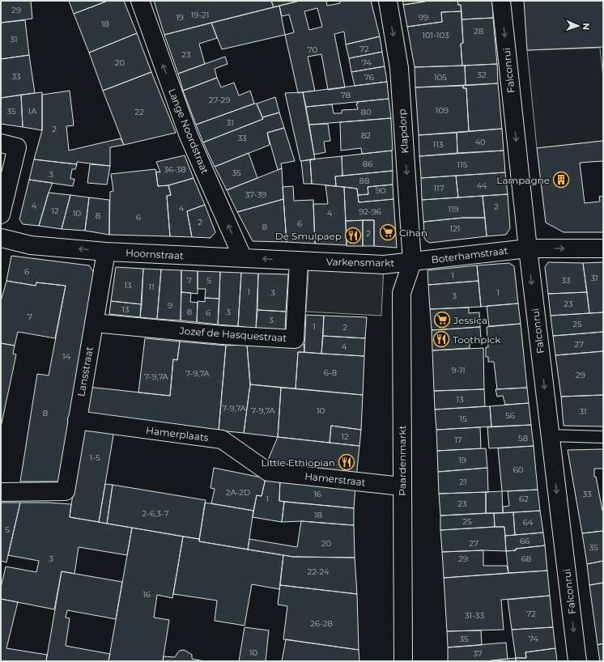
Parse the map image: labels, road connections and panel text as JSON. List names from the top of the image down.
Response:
{
  "streets": {
    "street": [
      "Falconrui",
      "Lange Noordstraat",
      "Klapdorp",
      "Hoornstraat",
      "Boterhamstraat",
      "Varkensmarkt",
      "Jozef de Hasquestraat",
      "Lansstraat",
      "Hamerplaats",
      "Paardenmarkt",
      "Hamerstraat"
    ]
  },
  "crossings": [
    ["Falconrui", "Boterhamstraat"],
    ["Lange Noordstraat", "Hoornstraat"],
    ["Klapdorp", "Boterhamstraat"],
    ["Klapdorp", "Varkensmarkt"],
    ["Klapdorp", "Paardenmarkt"],
    ["Hoornstraat", "Varkensmarkt"],
    ["Hoornstraat", "Jozef de Hasquestraat"],
    ["Hoornstraat", "Lansstraat"],
    ["Boterhamstraat", "Varkensmarkt"],
    ["Boterhamstraat", "Paardenmarkt"],
    ["Varkensmarkt", "Jozef de Hasquestraat"],
    ["Varkensmarkt", "Paardenmarkt"],
    ["Jozef de Hasquestraat", "Lansstraat"],
    ["Lansstraat", "Hamerplaats"],
    ["Hamerplaats", "Hamerstraat"],
    ["Paardenmarkt", "Hamerstraat"]
  ],
  "one_way": [
    "Falconrui",
    "Lange Noordstraat",
    "Klapdorp",
    "Hoornstraat",
    "Boterhamstraat"
  ],
  "places": {
    "building": ["Lampagne"],
    "supermarket": ["Cihan", "Jessica"],
    "restaurant": ["De Smulpaep", "Toothpick", "Little Ethiopian"]
  },
  "house_numbers": [
    "29",
    "19-21",
    "19",
    "99",
    "18",
    "28",
    "101-103",
    "31",
    "72",
    "70",
    "23",
    "20",
    "74",
    "32",
    "33",
    "76",
    "105",
    "78",
    "27-29",
    "109",
    "35",
    "1A",
    "22",
    "80",
    "31",
    "2",
    "82",
    "33",
    "40",
    "113",
    "86",
    "115",
    "36-38",
    "35",
    "3",
    "88",
    "44",
    "117",
    "90",
    "37-39",
    "4",
    "2",
    "4",
    "119",
    "12",
    "92-96",
    "10",
    "4",
    "8",
    "6",
    "2",
    "6",
    "8",
    "121",
    "2",
    "6",
    "1",
    "31",
    "7",
    "5",
    "33",
    "13",
    "11",
    "1",
    "3",
    "1",
    "3",
    "23",
    "9",
    "13",
    "8",
    "3",
    "6",
    "7",
    "3",
    "25",
    "1",
    "2",
    "27",
    "4",
    "14",
    "9-11",
    "6-8",
    "7-9,7A",
    "29",
    "7-9,7A",
    "13",
    "7-9,7A",
    "7-9,7A",
    "10",
    "31",
    "8",
    "56",
    "15",
    "12",
    "58",
    "17",
    "1-5",
    "19",
    "60",
    "21",
    "2A-2D",
    "16",
    "33",
    "1",
    "62",
    "23",
    "2-6,3-7",
    "18",
    "25",
    "64",
    "5",
    "66",
    "20",
    "27",
    "35",
    "3",
    "29",
    "68",
    "22-24",
    "16",
    "72",
    "31-33",
    "26-28",
    "35",
    "74",
    "10",
    "37"
  ],
  "north": "right"
}
